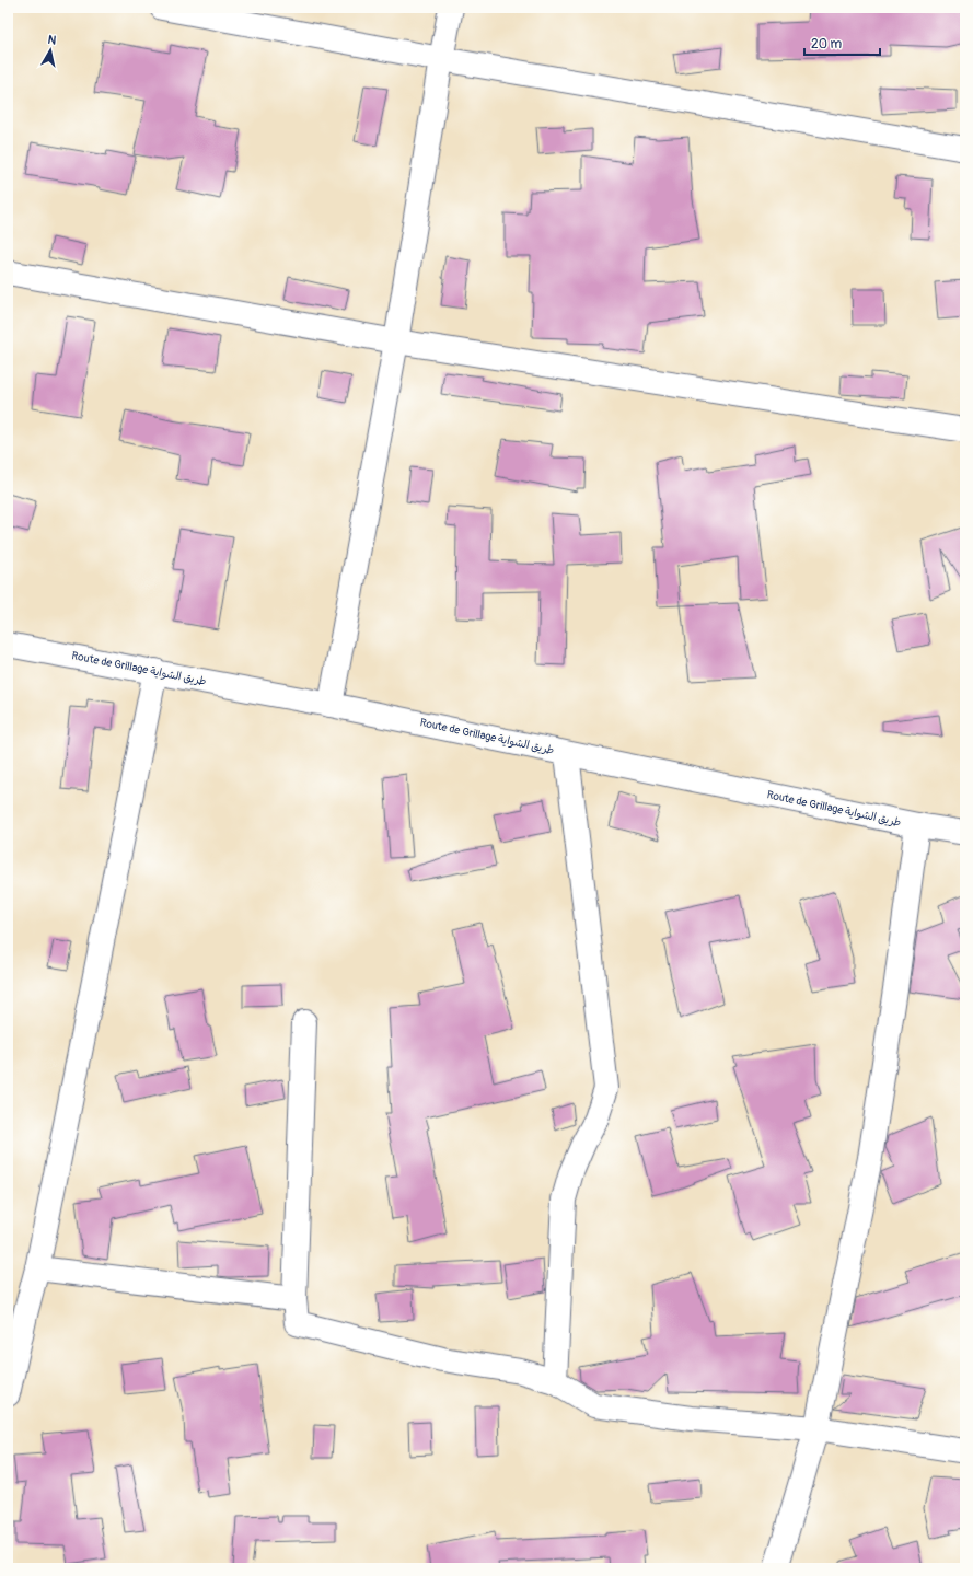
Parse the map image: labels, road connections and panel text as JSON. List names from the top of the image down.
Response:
{
  "streets": {
    "street": ["Route de Grillage طريق الشواية"]
  },
  "scale_bar": "20 m",
  "north": "top"
}
